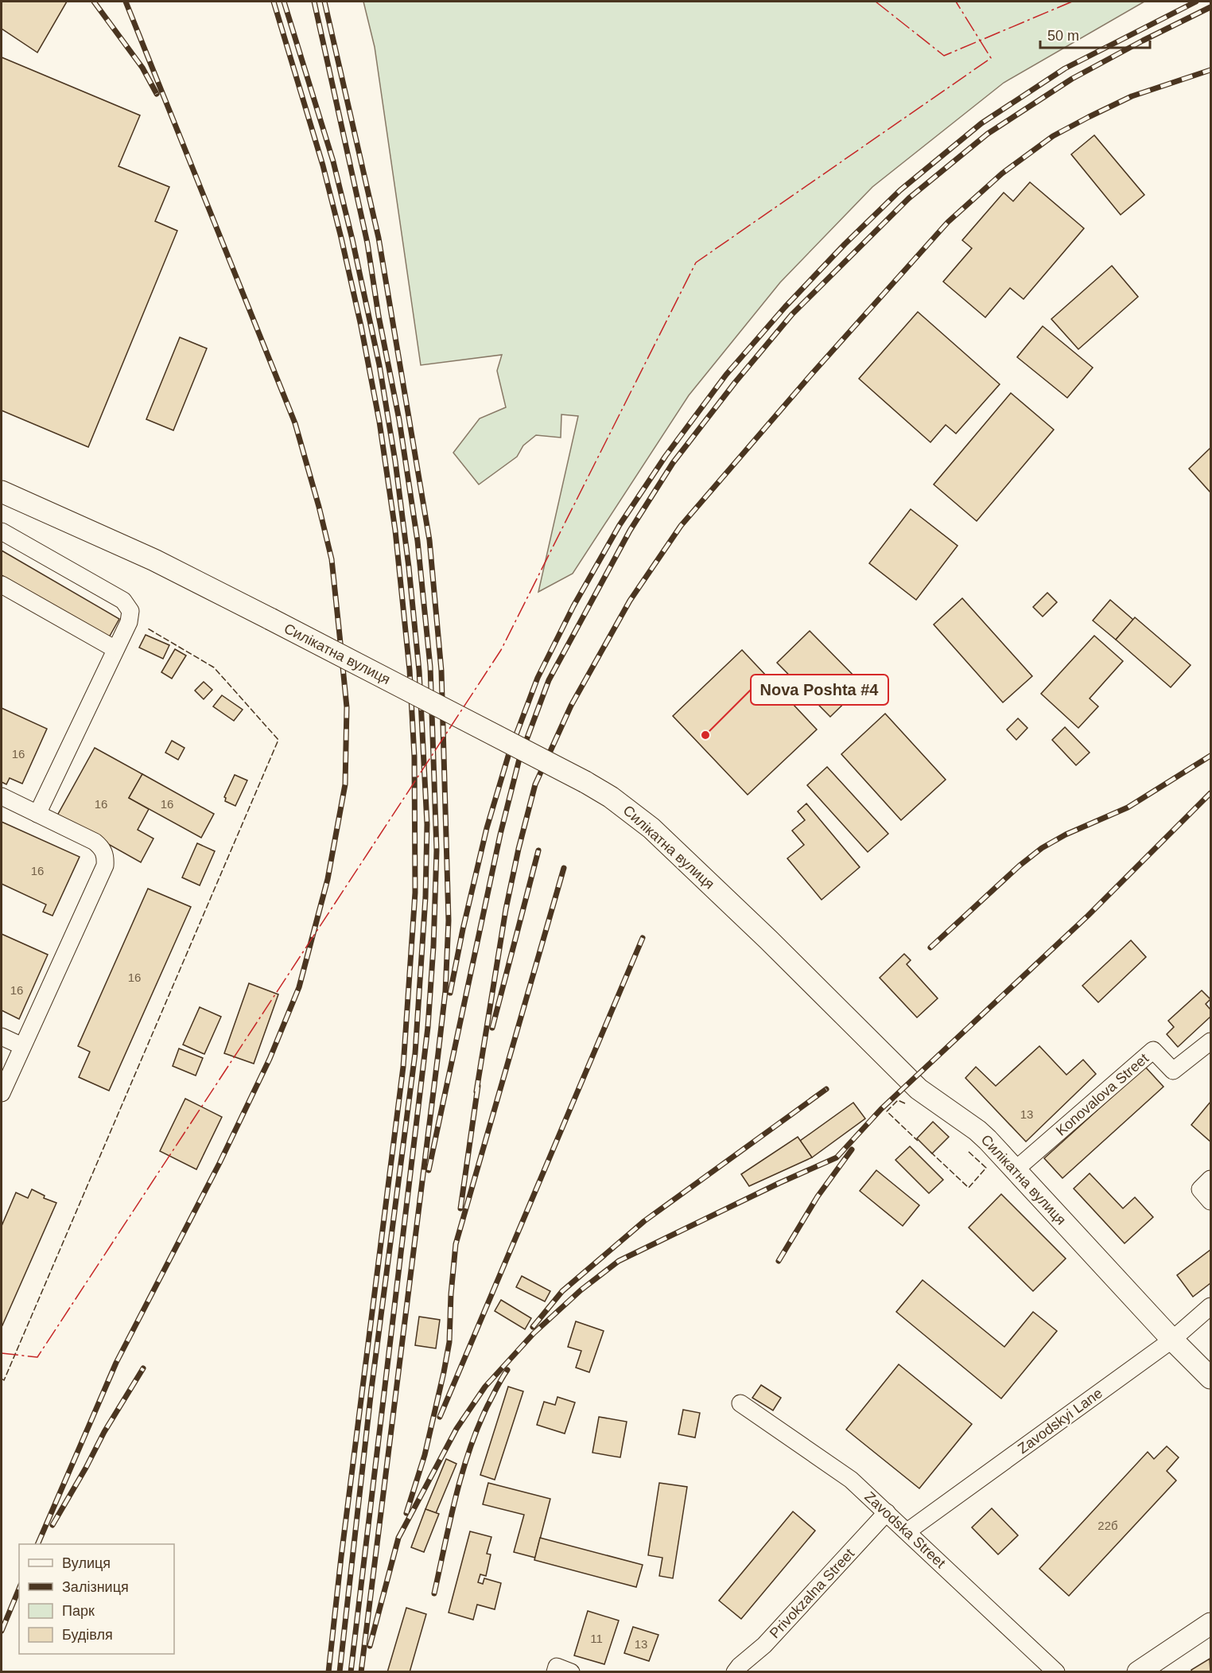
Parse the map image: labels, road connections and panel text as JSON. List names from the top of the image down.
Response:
{
  "streets": {
    "main road": ["Силікатна вулиця"],
    "street": [
      "Konovalova Street",
      "Zavodskyi Lane",
      "Zavodska Street",
      "Privokzalna Street"
    ]
  },
  "crossings": [
    ["Силікатна вулиця", "Konovalova Street"],
    ["Силікатна вулиця", "Zavodskyi Lane"],
    ["Zavodskyi Lane", "Zavodska Street"],
    ["Zavodska Street", "Privokzalna Street"]
  ],
  "places": ["Nova Poshta #4"],
  "house_numbers": [
    "16",
    "16",
    "16",
    "16",
    "16",
    "16",
    "13",
    "22б",
    "11",
    "13"
  ],
  "legend": [
    "Вулиця",
    "Залізниця",
    "Парк",
    "Будівля"
  ],
  "scale_bar": "50 m"
}
